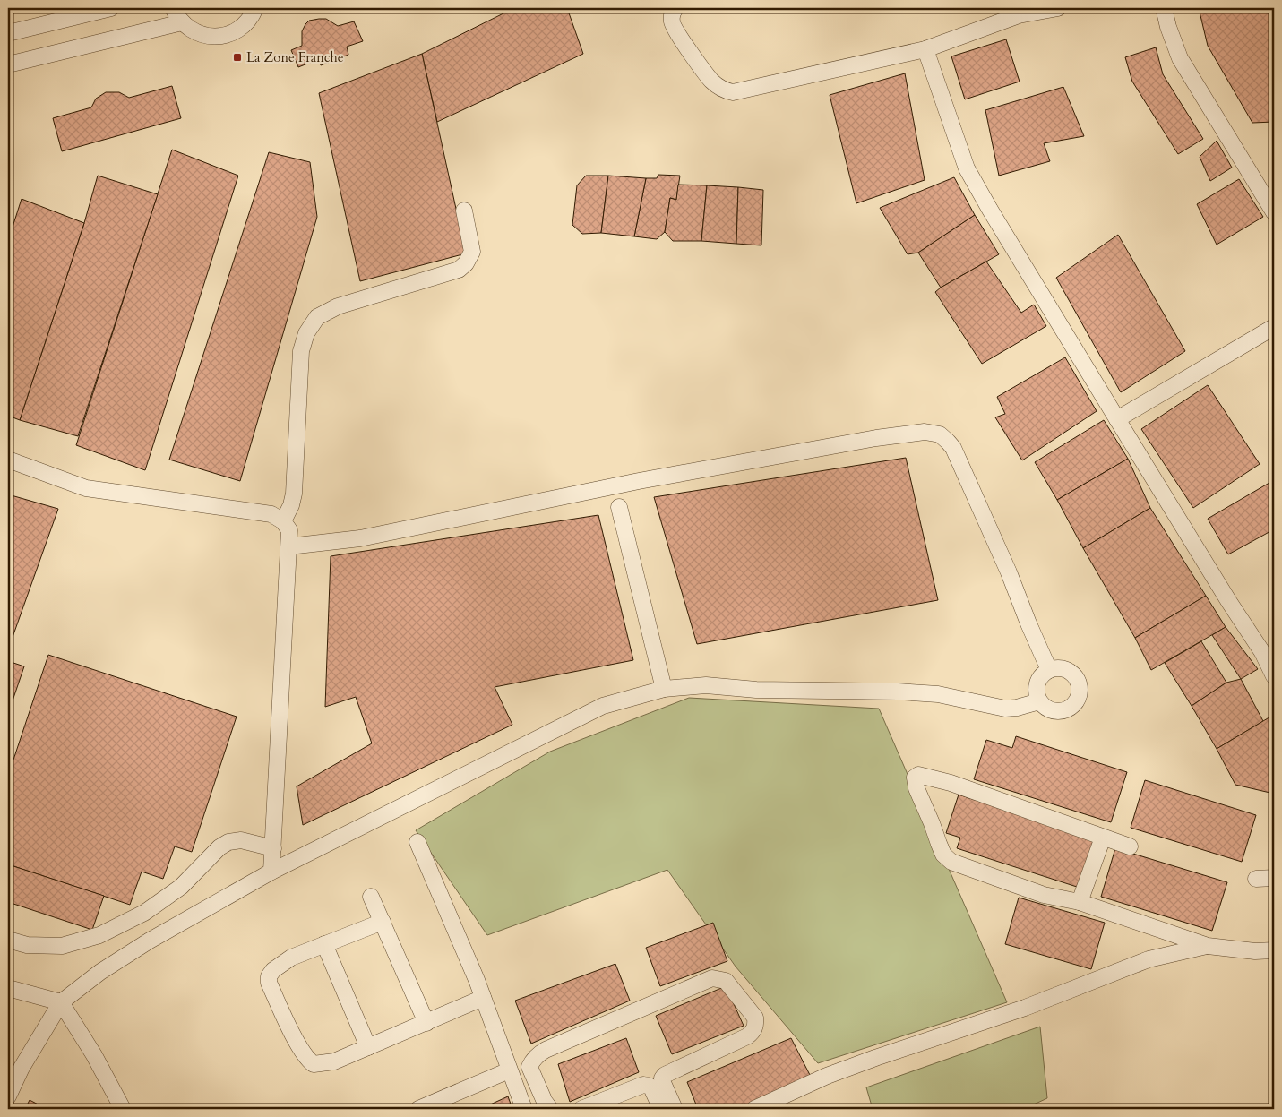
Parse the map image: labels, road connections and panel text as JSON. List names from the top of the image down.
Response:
{
  "places": {
    "transit": ["La Zone Franche"]
  }
}
